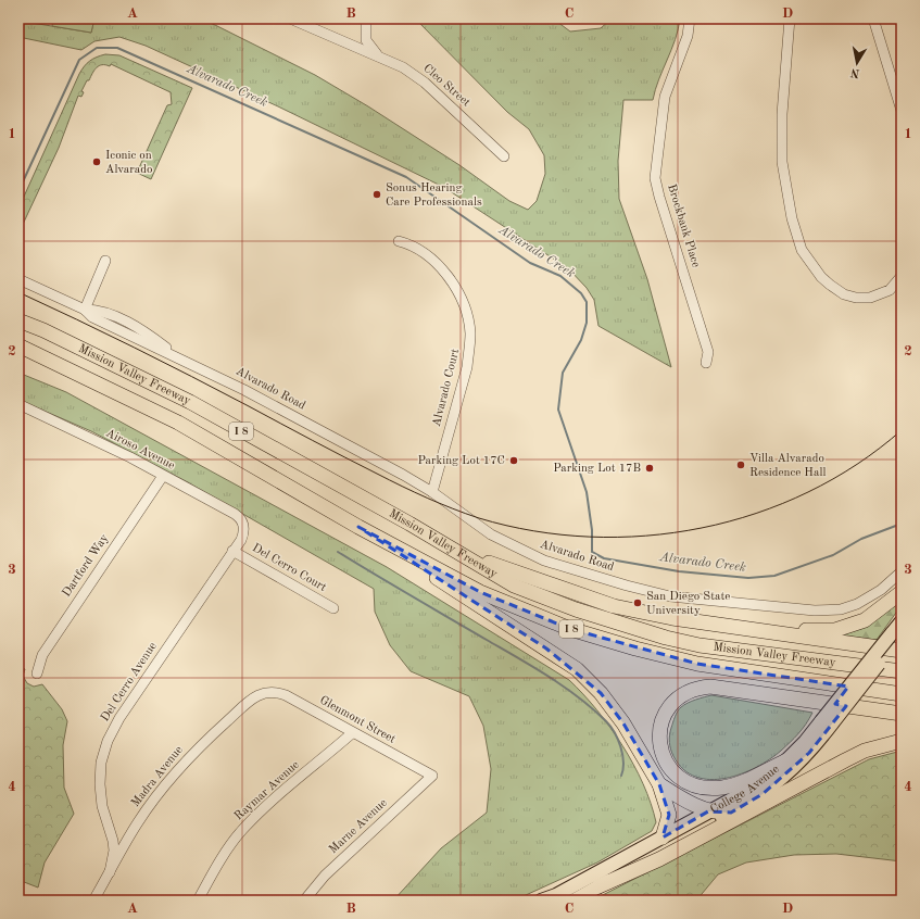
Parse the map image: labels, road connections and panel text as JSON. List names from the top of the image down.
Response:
{
  "streets": {
    "highway": ["Mission Valley Freeway", "I 8"],
    "main road": ["College Avenue"],
    "street": [
      "Cleo Street",
      "Brockbank Place",
      "Alvarado Court",
      "Alvarado Road",
      "Airoso Avenue",
      "Dartford Way",
      "Del Cerro Court",
      "Del Cerro Avenue",
      "Glenmont Street",
      "Madra Avenue",
      "Raymar Avenue",
      "Marne Avenue"
    ]
  },
  "crossings": [
    ["Alvarado Court", "Alvarado Road"],
    ["Airoso Avenue", "Dartford Way"],
    ["Airoso Avenue", "Del Cerro Avenue"],
    ["Del Cerro Court", "Del Cerro Avenue"],
    ["Del Cerro Avenue", "Madra Avenue"],
    ["Glenmont Street", "Madra Avenue"],
    ["Glenmont Street", "Raymar Avenue"],
    ["Glenmont Street", "Marne Avenue"]
  ],
  "water": ["Alvarado Creek"],
  "places": [
    "Iconic on Alvarado",
    "Sonus Hearing Care Professionals",
    "Parking Lot 17C",
    "Villa Alvarado Residence Hall",
    "Parking Lot 17B",
    "San Diego State University"
  ],
  "north": "bottom",
  "grid": {
    "columns": [
      "A",
      "B",
      "C",
      "D"
    ],
    "rows": [
      "1",
      "2",
      "3",
      "4"
    ]
  }
}
